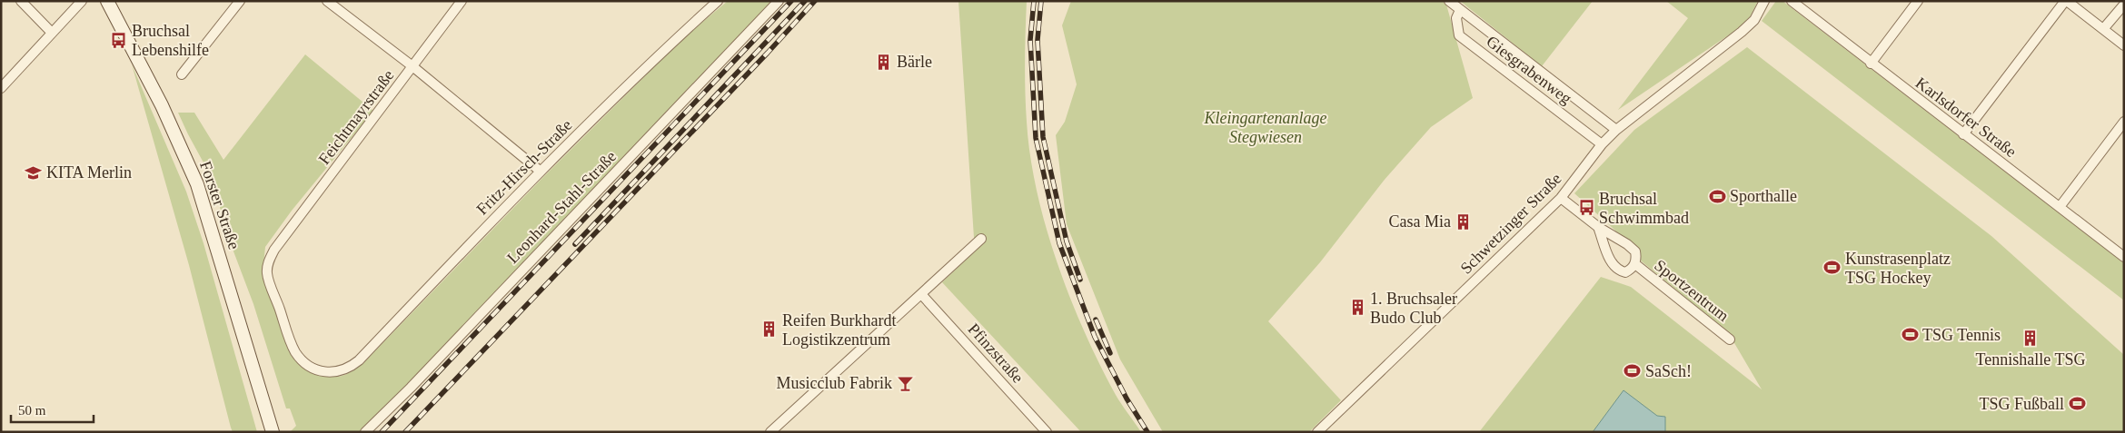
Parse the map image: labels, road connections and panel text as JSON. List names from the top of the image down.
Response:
{
  "streets": {
    "street": [
      "Giesgrabenweg",
      "Feichtmayrstraße",
      "Karlsdorfer Straße",
      "Fritz-Hirsch-Straße",
      "Forster Straße",
      "Leonhard-Stahl-Straße",
      "Schwetzinger Straße",
      "Sportzentrum",
      "Pfinzstraße"
    ]
  },
  "crossings": [
    ["Giesgrabenweg", "Schwetzinger Straße"],
    ["Feichtmayrstraße", "Fritz-Hirsch-Straße"],
    ["Schwetzinger Straße", "Sportzentrum"]
  ],
  "parks": ["Kleingartenanlage Stegwiesen"],
  "places": {
    "bus stop": ["Bruchsal Lebenshilfe", "Bruchsal Schwimmbad"],
    "building": [
      "Bärle",
      "Casa Mia",
      "1. Bruchsaler Budo Club",
      "Reifen Burkhardt Logistikzentrum",
      "Tennishalle TSG"
    ],
    "school or university": ["KITA Merlin"],
    "sports": [
      "Sporthalle",
      "Kunstrasenplatz TSG Hockey",
      "TSG Tennis",
      "SaSch!",
      "TSG Fußball"
    ],
    "bar": ["Musicclub Fabrik"]
  },
  "scale_bar": "50 m"
}
